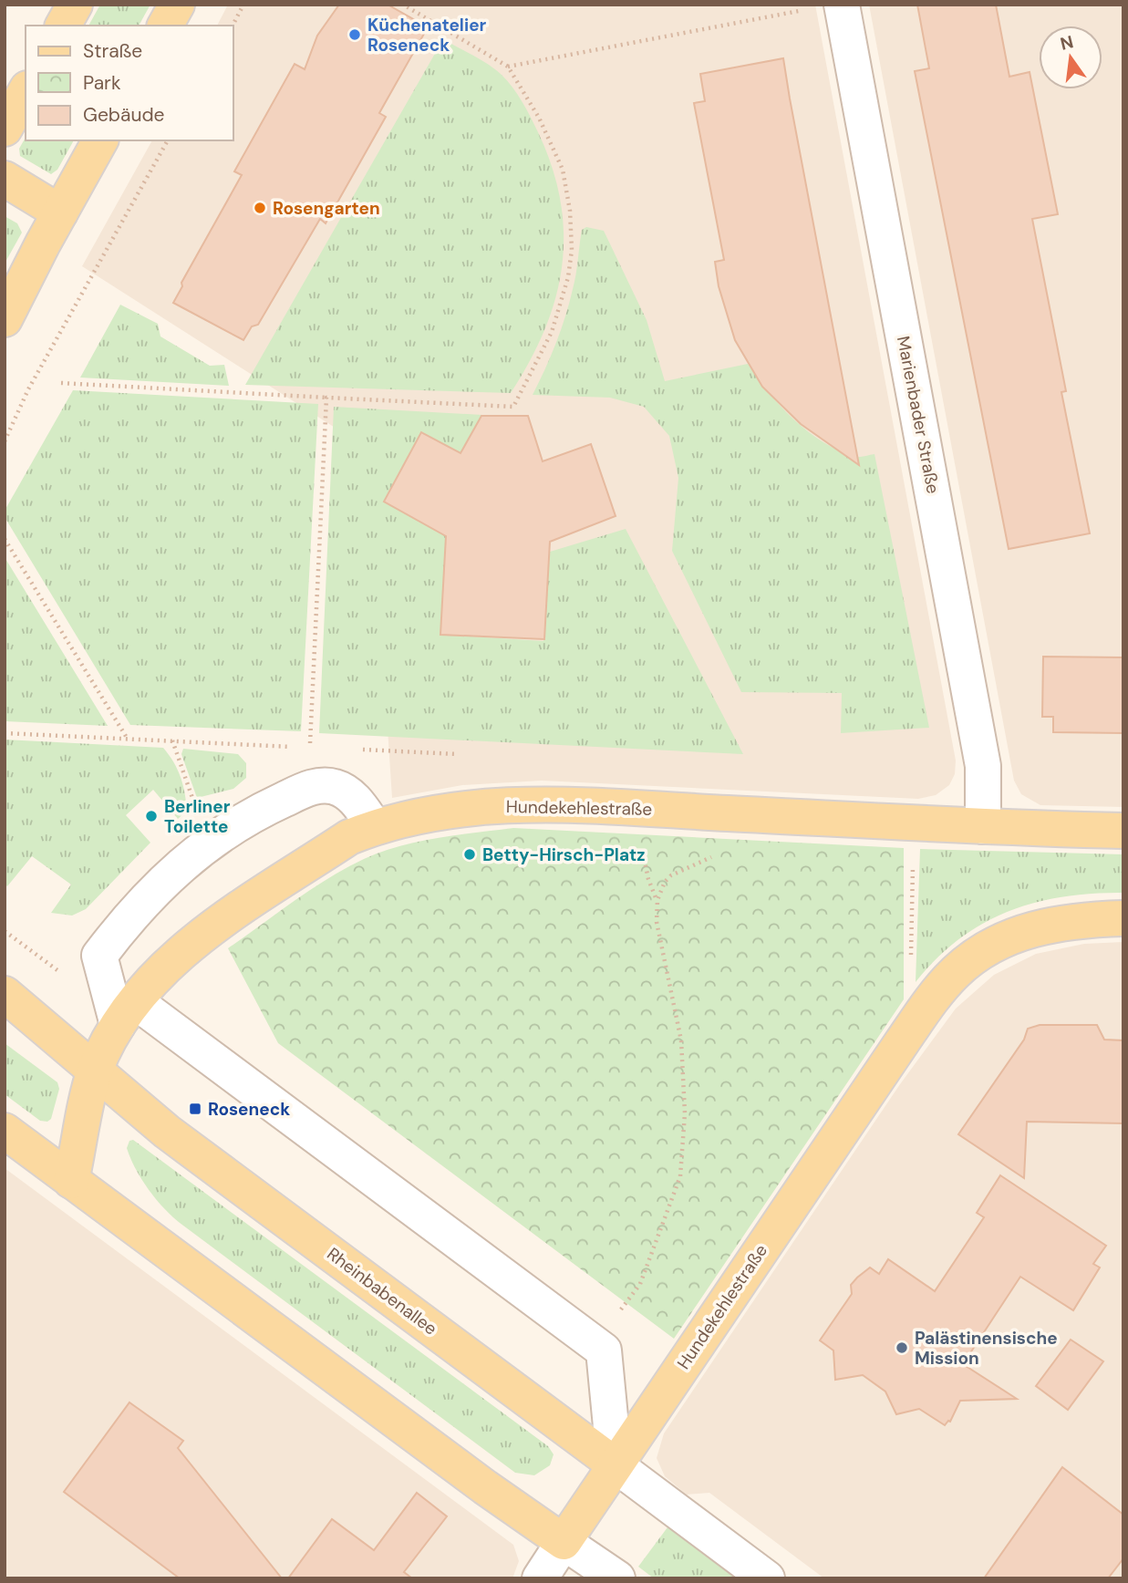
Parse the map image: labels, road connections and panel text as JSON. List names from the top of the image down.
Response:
{
  "streets": {
    "main road": ["Hundekehlestraße", "Rheinbabenallee"],
    "street": ["Marienbader Straße"]
  },
  "crossings": [
    ["Marienbader Straße", "Hundekehlestraße"],
    ["Hundekehlestraße", "Rheinbabenallee"]
  ],
  "places": {
    "other": [
      "Küchenatelier Roseneck",
      "Rosengarten",
      "Berliner Toilette",
      "Betty-Hirsch-Platz",
      "Palästinensische Mission"
    ],
    "transit": ["Roseneck"]
  },
  "legend": ["Straße", "Park", "Gebäude"],
  "north": "top"
}
